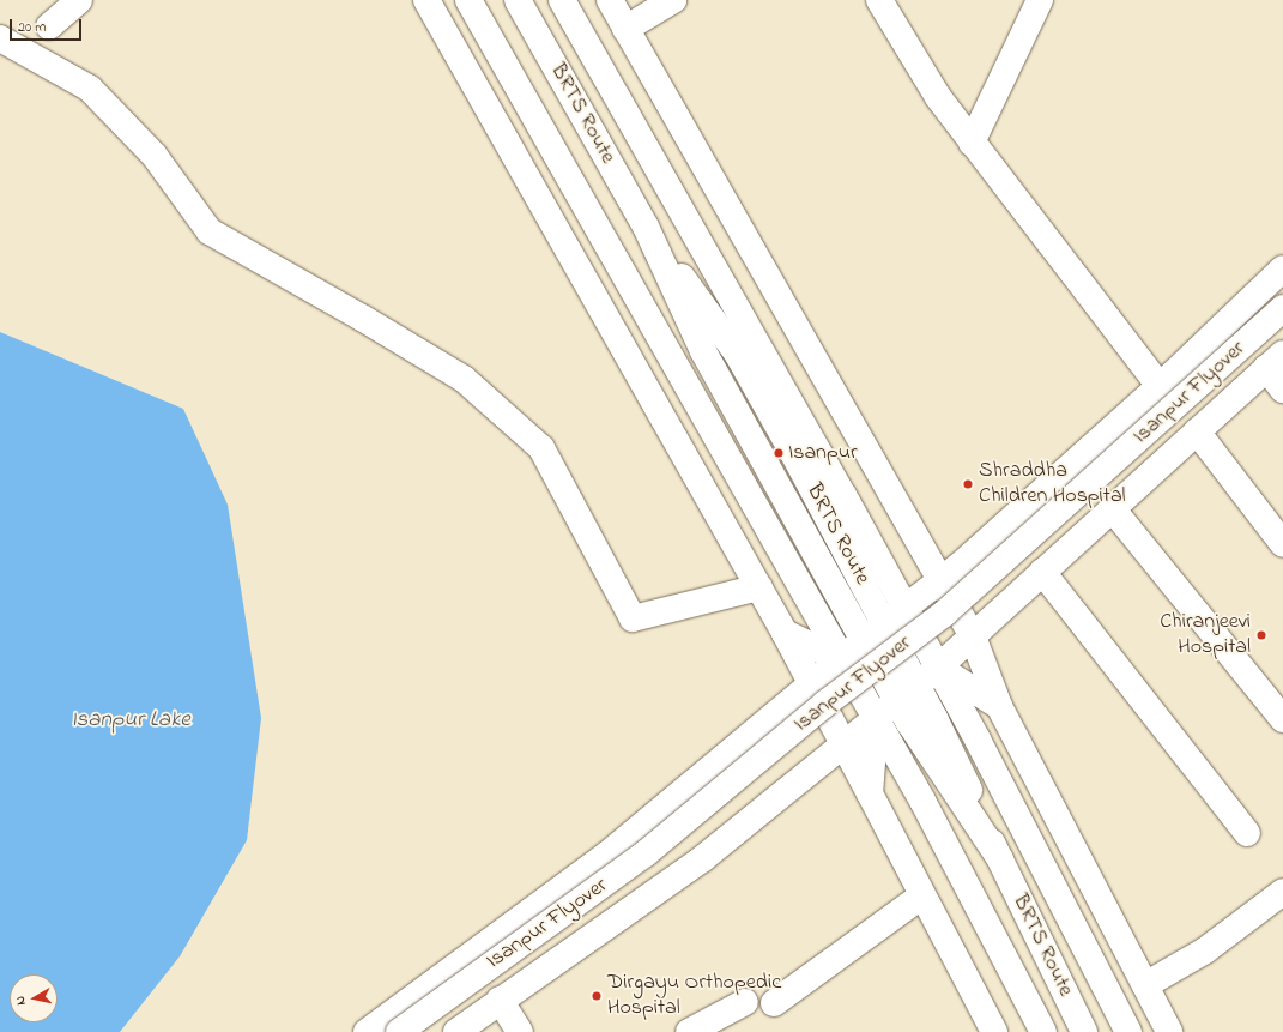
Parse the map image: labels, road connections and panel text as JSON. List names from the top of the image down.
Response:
{
  "streets": {
    "street": ["BRTS Route", "Isanpur Flyover"]
  },
  "water": ["Isanpur Lake"],
  "places": [
    "Isanpur",
    "Shraddha Children Hospital",
    "Chiranjeevi Hospital",
    "Dirgayu Orthopedic Hospital"
  ],
  "scale_bar": "20 m",
  "north": "left"
}
